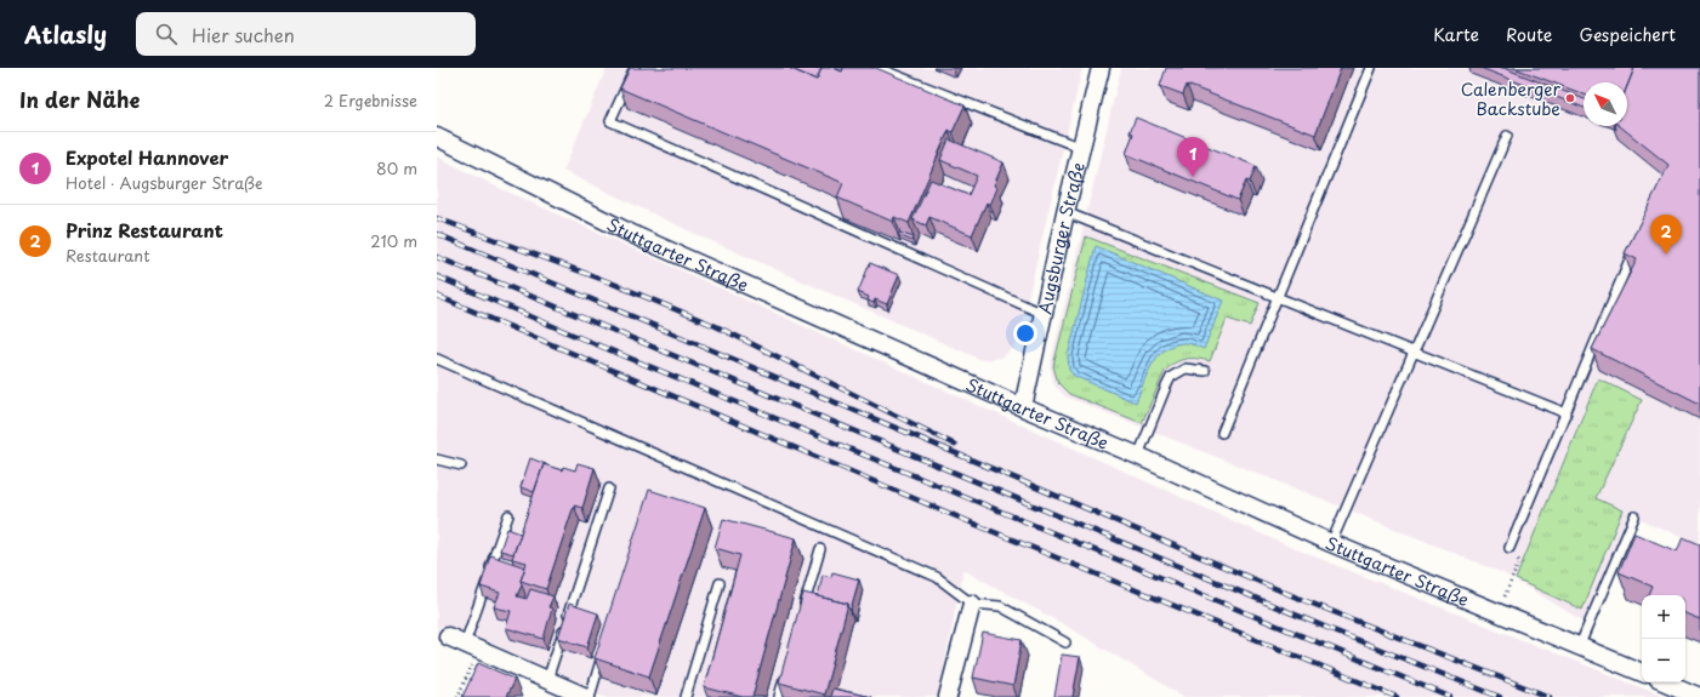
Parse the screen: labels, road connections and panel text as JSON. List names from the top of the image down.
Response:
{
  "streets": {
    "street": ["Augsburger Straße", "Stuttgarter Straße"]
  },
  "crossings": [
    ["Augsburger Straße", "Stuttgarter Straße"]
  ],
  "places": ["Calenberger Backstube"],
  "north": "top left",
  "page": {
    "header": "Atlasly",
    "search": "Hier suchen",
    "nav": ["Karte", "Route", "Gespeichert"],
    "heading": ["In der Nähe", "2 Ergebnisse"],
    "list": [
      {
        "mark": "1",
        "name": "Expotel Hannover",
        "note": "Hotel · Augsburger Straße",
        "value": "80 m"
      },
      {
        "mark": "2",
        "name": "Prinz Restaurant",
        "note": "Restaurant",
        "value": "210 m"
      }
    ],
    "pins": ["1", "2"],
    "map_buttons": ["+", "−"]
  }
}
